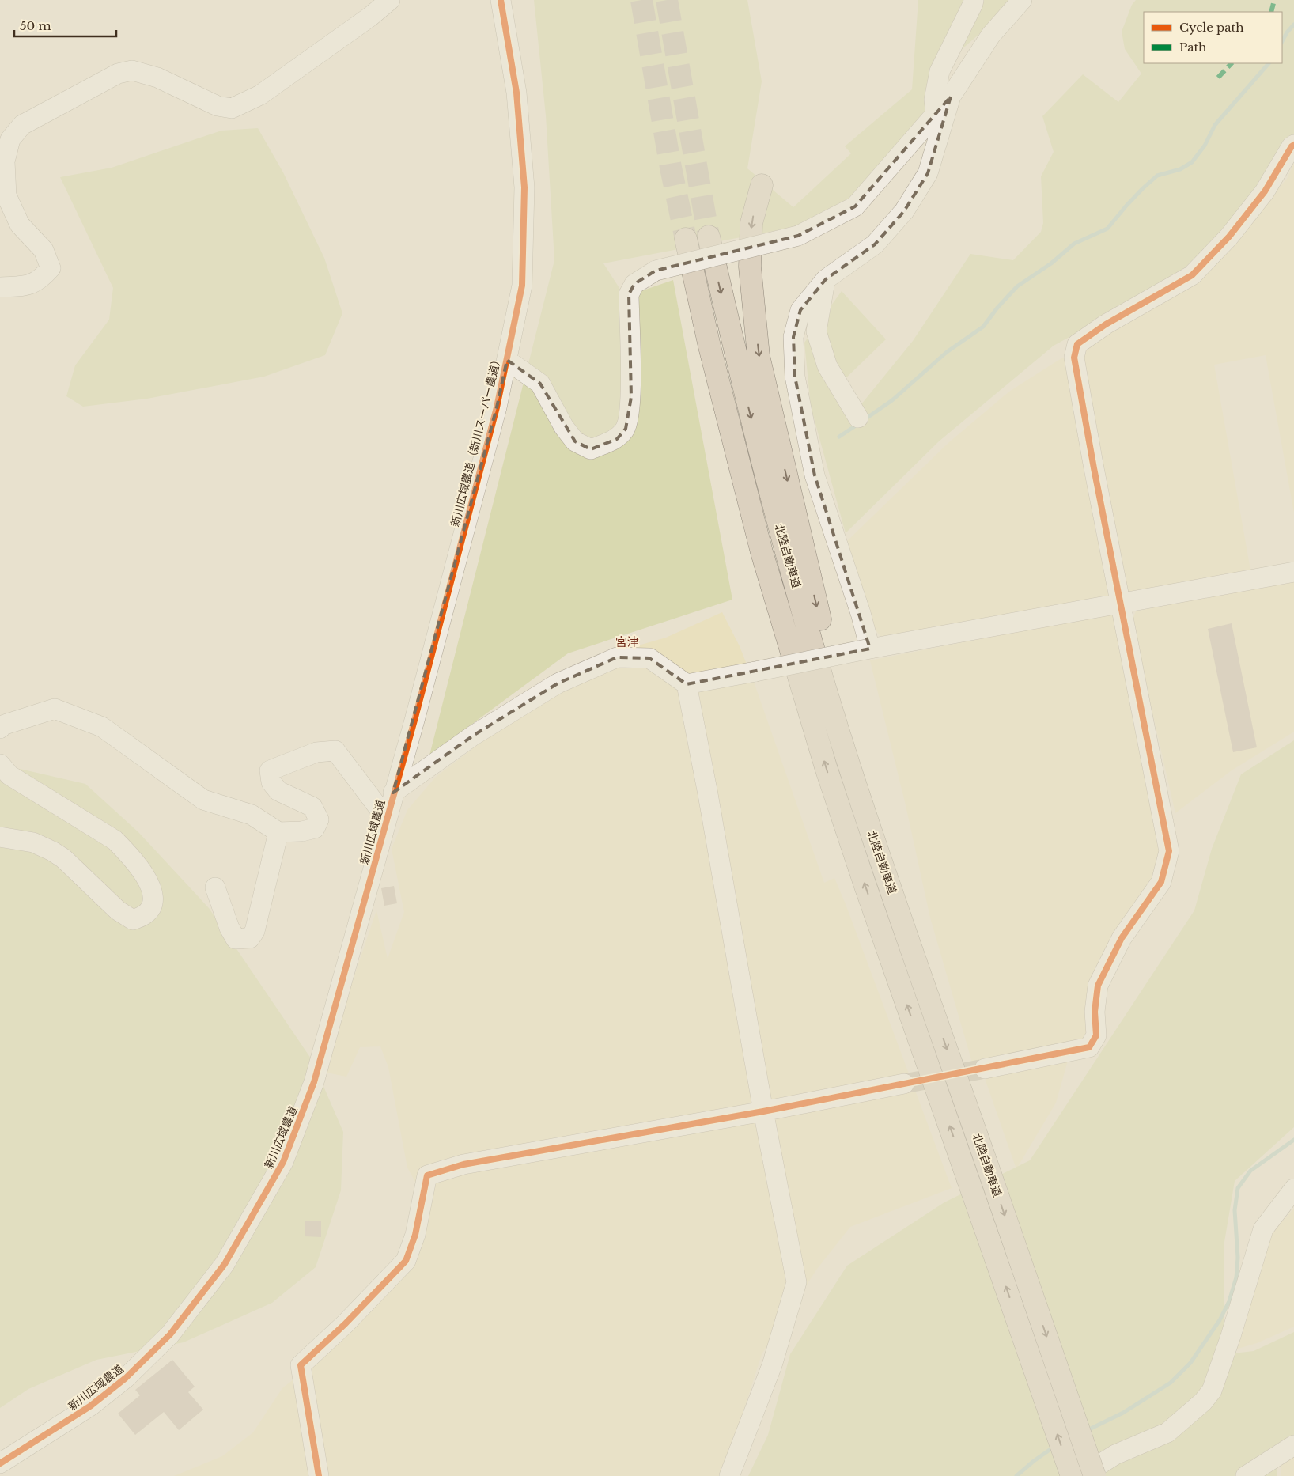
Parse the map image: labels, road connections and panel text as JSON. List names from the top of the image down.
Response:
{
  "streets": {
    "highway": ["北陸自動車道"],
    "street": ["新川広域農道（新川スーパー農道）", "新川広域農道"]
  },
  "crossings": [
    ["新川広域農道（新川スーパー農道）", "新川広域農道"]
  ],
  "districts": ["宮津"],
  "legend": ["Cycle path", "Path"],
  "scale_bar": "50 m"
}
